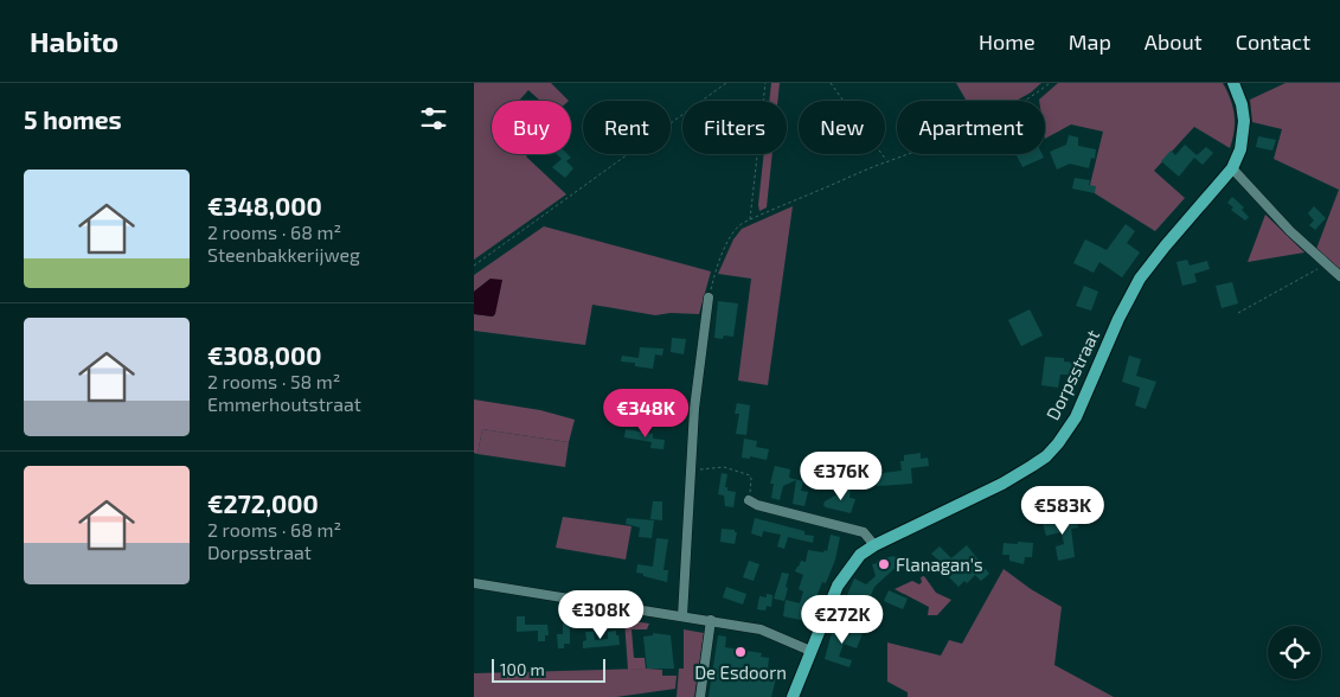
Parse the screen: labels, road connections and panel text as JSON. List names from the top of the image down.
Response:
{
  "streets": {
    "main road": ["Dorpsstraat"]
  },
  "places": ["Flanagan's", "De Esdoorn"],
  "scale_bar": "100 m",
  "page": {
    "header": "Habito",
    "nav": [
      "Home",
      "Map",
      "About",
      "Contact"
    ],
    "heading": "5 homes",
    "chip": [
      "Buy",
      "Rent",
      "Filters",
      "New",
      "Apartment"
    ],
    "list": [
      {
        "name": "€348,000",
        "note": "2 rooms · 68 m² · Steenbakkerijweg"
      },
      {
        "name": "€308,000",
        "note": "2 rooms · 58 m² · Emmerhoutstraat"
      },
      {
        "name": "€272,000",
        "note": "2 rooms · 68 m² · Dorpsstraat"
      }
    ],
    "price": [
      "€348K",
      "€376K",
      "€583K",
      "€308K",
      "€272K"
    ],
    "scale": "100 m"
  }
}
